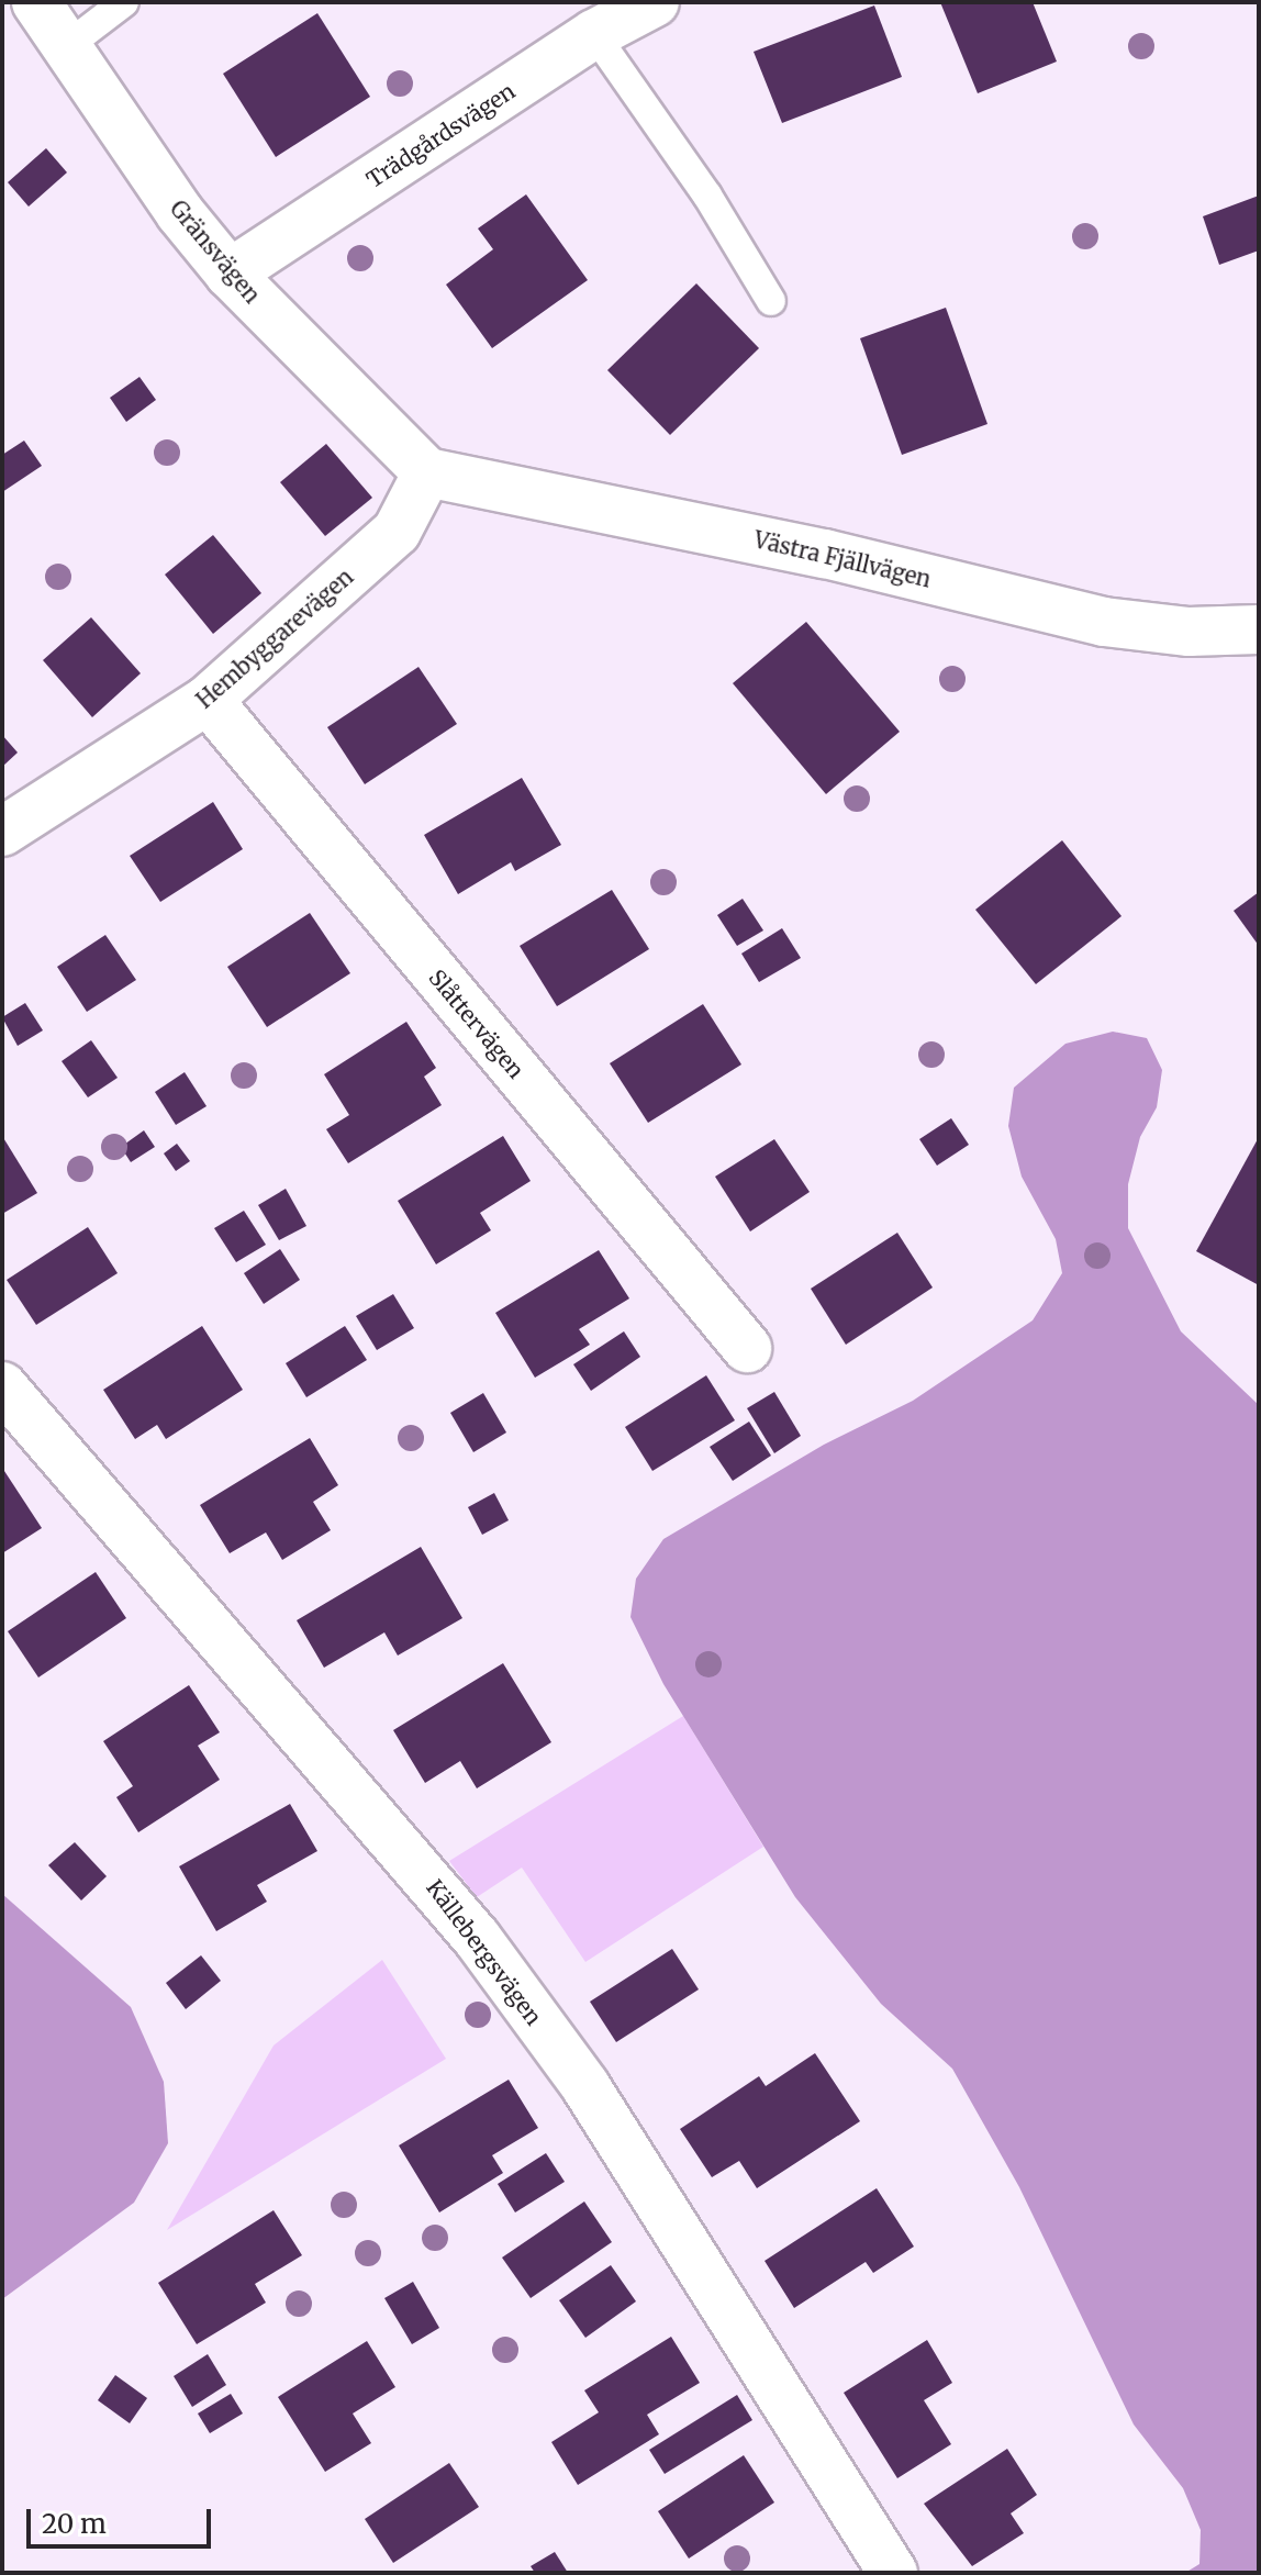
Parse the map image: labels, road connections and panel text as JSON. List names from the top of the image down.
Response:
{
  "streets": {
    "street": [
      "Trädgårdsvägen",
      "Gränsvägen",
      "Västra Fjällvägen",
      "Hembyggarevägen",
      "Slåttervägen",
      "Källebergsvägen"
    ]
  },
  "crossings": [
    ["Trädgårdsvägen", "Gränsvägen"],
    ["Gränsvägen", "Västra Fjällvägen"],
    ["Gränsvägen", "Hembyggarevägen"],
    ["Västra Fjällvägen", "Hembyggarevägen"],
    ["Hembyggarevägen", "Slåttervägen"]
  ],
  "scale_bar": "20 m"
}
